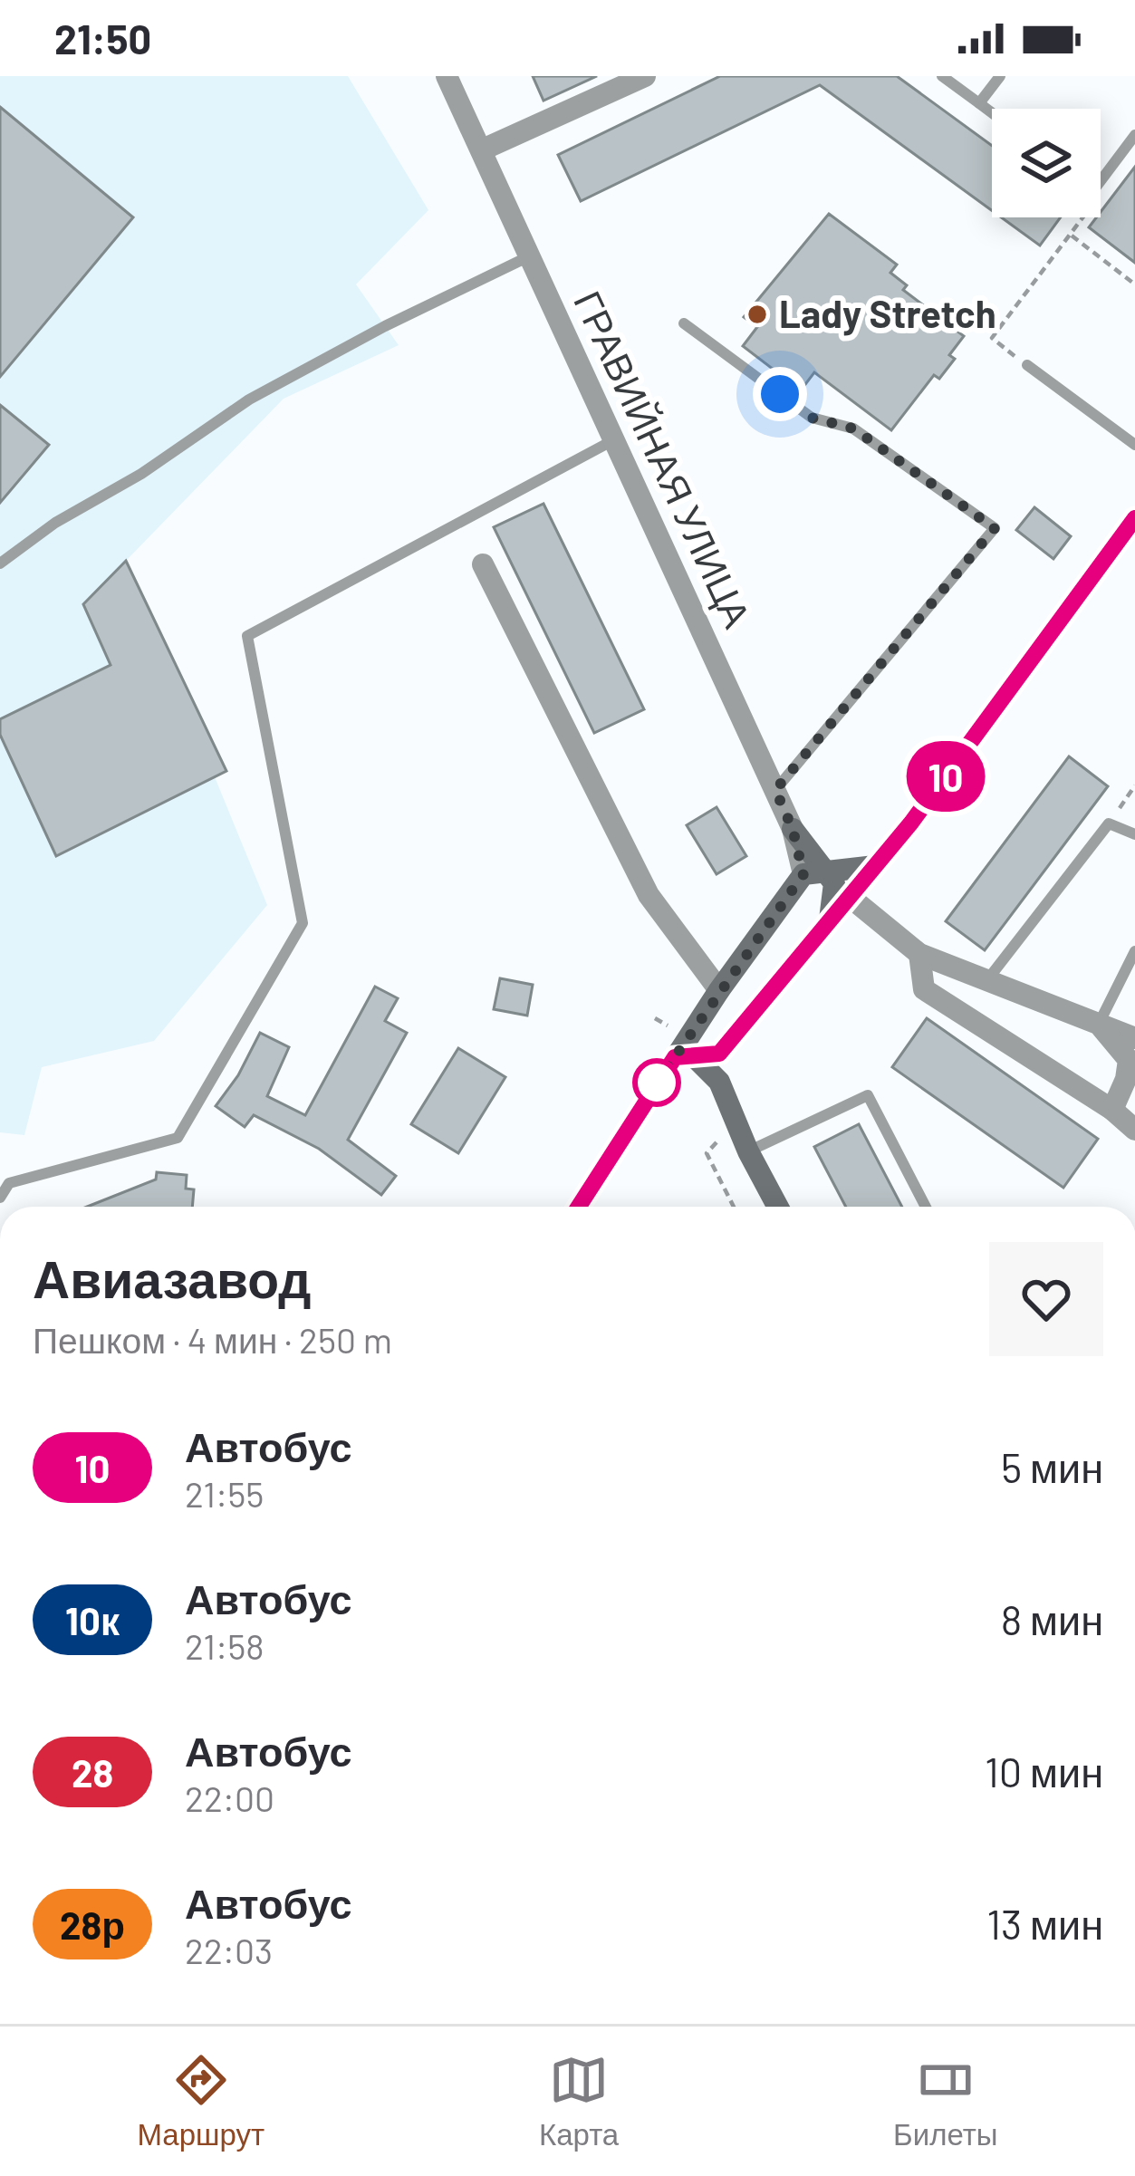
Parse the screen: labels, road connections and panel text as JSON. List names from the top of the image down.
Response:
{
  "streets": {
    "street": ["ГРАВИЙНАЯ УЛИЦА"]
  },
  "places": ["Lady Stretch"],
  "lines": ["bus line 10"],
  "page": {
    "status": "21:50",
    "on_map": "10",
    "heading": ["Авиазавод", "Пешком · 4 мин · 250 m"],
    "list": [
      {
        "mark": "10",
        "name": "Автобус",
        "note": "21:55",
        "value": "5 мин"
      },
      {
        "mark": "10к",
        "name": "Автобус",
        "note": "21:58",
        "value": "8 мин"
      },
      {
        "mark": "28",
        "name": "Автобус",
        "note": "22:00",
        "value": "10 мин"
      },
      {
        "mark": "28р",
        "name": "Автобус",
        "note": "22:03",
        "value": "13 мин"
      }
    ],
    "tabs": ["Маршрут", "Карта", "Билеты"]
  }
}
